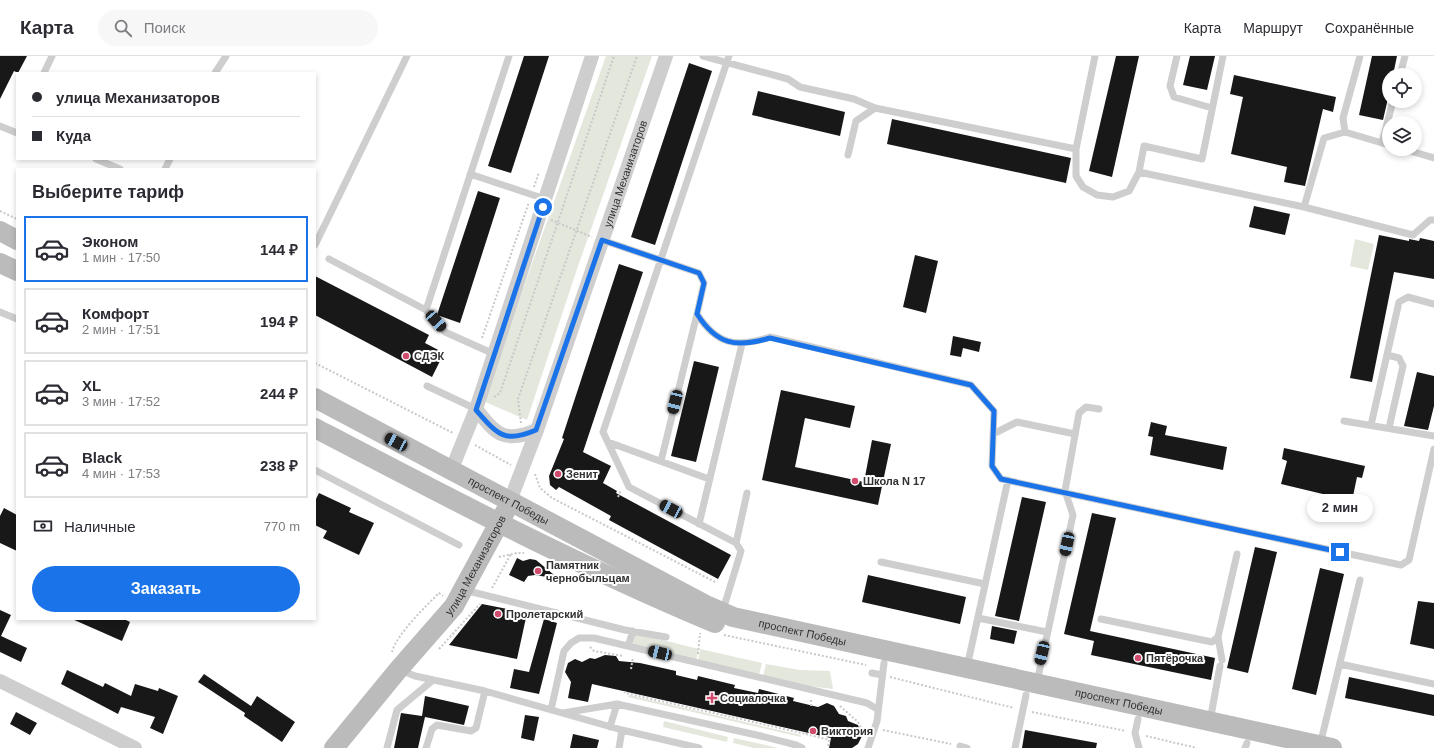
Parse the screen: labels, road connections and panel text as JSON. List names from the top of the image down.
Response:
{
  "streets": {
    "main road": ["улица Механизаторов", "проспект Победы"]
  },
  "crossings": [
    ["улица Механизаторов", "проспект Победы"]
  ],
  "places": {
    "other": [
      "СДЭК",
      "Зенит",
      "Школа N 17",
      "Памятник чернобыльцам",
      "Пролетарский",
      "Пятёрочка",
      "Виктория"
    ],
    "health": ["Социалочка"]
  },
  "page": {
    "header": "Карта",
    "search": "Поиск",
    "nav": ["Карта", "Маршрут", "Сохранённые"],
    "banner": ["улица Механизаторов", "Куда"],
    "heading": "Выберите тариф",
    "list": [
      {
        "name": "Эконом",
        "note": "1 мин · 17:50",
        "value": "144 ₽"
      },
      {
        "name": "Комфорт",
        "note": "2 мин · 17:51",
        "value": "194 ₽"
      },
      {
        "name": "XL",
        "note": "3 мин · 17:52",
        "value": "244 ₽"
      },
      {
        "name": "Black",
        "note": "4 мин · 17:53",
        "value": "238 ₽"
      }
    ],
    "bubble": "2 мин",
    "pay": ["Наличные", "770 m"],
    "buttons": "Заказать"
  }
}
